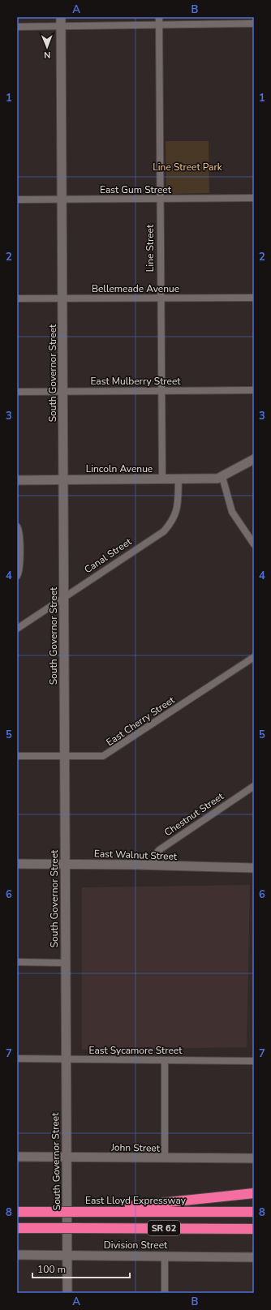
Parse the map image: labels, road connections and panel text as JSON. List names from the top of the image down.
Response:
{
  "streets": {
    "highway": ["East Lloyd Expressway", "SR 62"],
    "street": [
      "East Gum Street",
      "Line Street",
      "Bellemeade Avenue",
      "South Governor Street",
      "East Mulberry Street",
      "Lincoln Avenue",
      "Canal Street",
      "East Cherry Street",
      "Chestnut Street",
      "East Walnut Street",
      "East Sycamore Street",
      "John Street",
      "Division Street"
    ]
  },
  "crossings": [
    ["East Gum Street", "Line Street"],
    ["East Gum Street", "South Governor Street"],
    ["Line Street", "Bellemeade Avenue"],
    ["Line Street", "East Mulberry Street"],
    ["Line Street", "Lincoln Avenue"],
    ["Bellemeade Avenue", "South Governor Street"],
    ["South Governor Street", "East Mulberry Street"],
    ["South Governor Street", "Lincoln Avenue"],
    ["South Governor Street", "Canal Street"],
    ["South Governor Street", "East Cherry Street"],
    ["South Governor Street", "East Walnut Street"],
    ["South Governor Street", "East Sycamore Street"],
    ["South Governor Street", "John Street"],
    ["South Governor Street", "Division Street"],
    ["Lincoln Avenue", "Canal Street"],
    ["Chestnut Street", "East Walnut Street"]
  ],
  "parks": ["Line Street Park"],
  "scale_bar": "100 m",
  "north": "bottom",
  "grid": {
    "columns": ["A", "B"],
    "rows": [
      "1",
      "2",
      "3",
      "4",
      "5",
      "6",
      "7",
      "8"
    ]
  }
}
